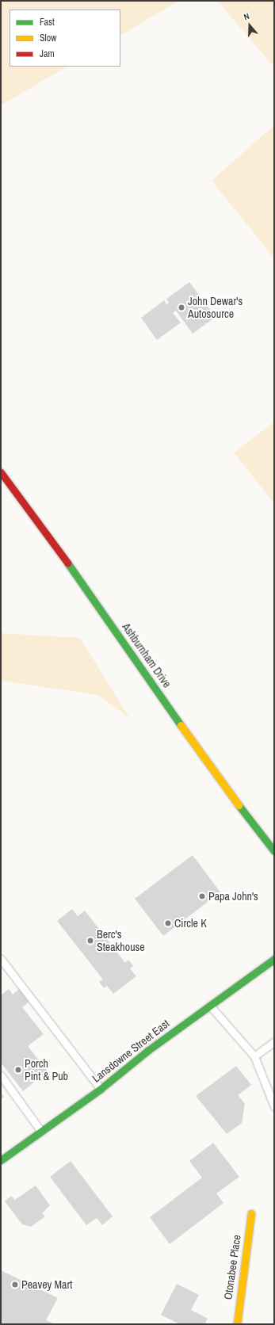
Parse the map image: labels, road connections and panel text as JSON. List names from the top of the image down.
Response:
{
  "streets": {
    "main road": ["Ashburnham Drive", "Lansdowne Street East", "Otonabee Place"]
  },
  "places": [
    "John Dewar's Autosource",
    "Papa John's",
    "Circle K",
    "Berc's Steakhouse",
    "Porch Pint & Pub",
    "Peavey Mart"
  ],
  "legend": ["Fast", "Slow", "Jam"],
  "north": "top"
}
